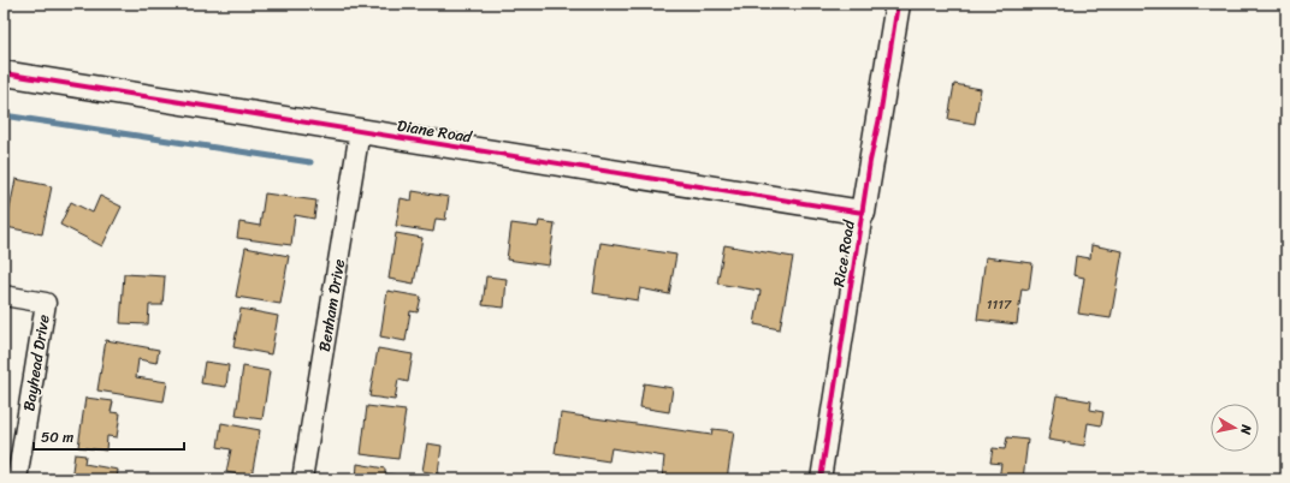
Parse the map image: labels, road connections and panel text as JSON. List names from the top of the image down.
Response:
{
  "streets": {
    "street": [
      "Diane Road",
      "Rice Road",
      "Benham Drive",
      "Bayhead Drive"
    ]
  },
  "crossings": [
    ["Diane Road", "Rice Road"],
    ["Diane Road", "Benham Drive"]
  ],
  "house_numbers": ["1117"],
  "scale_bar": "50 m",
  "north": "right"
}
